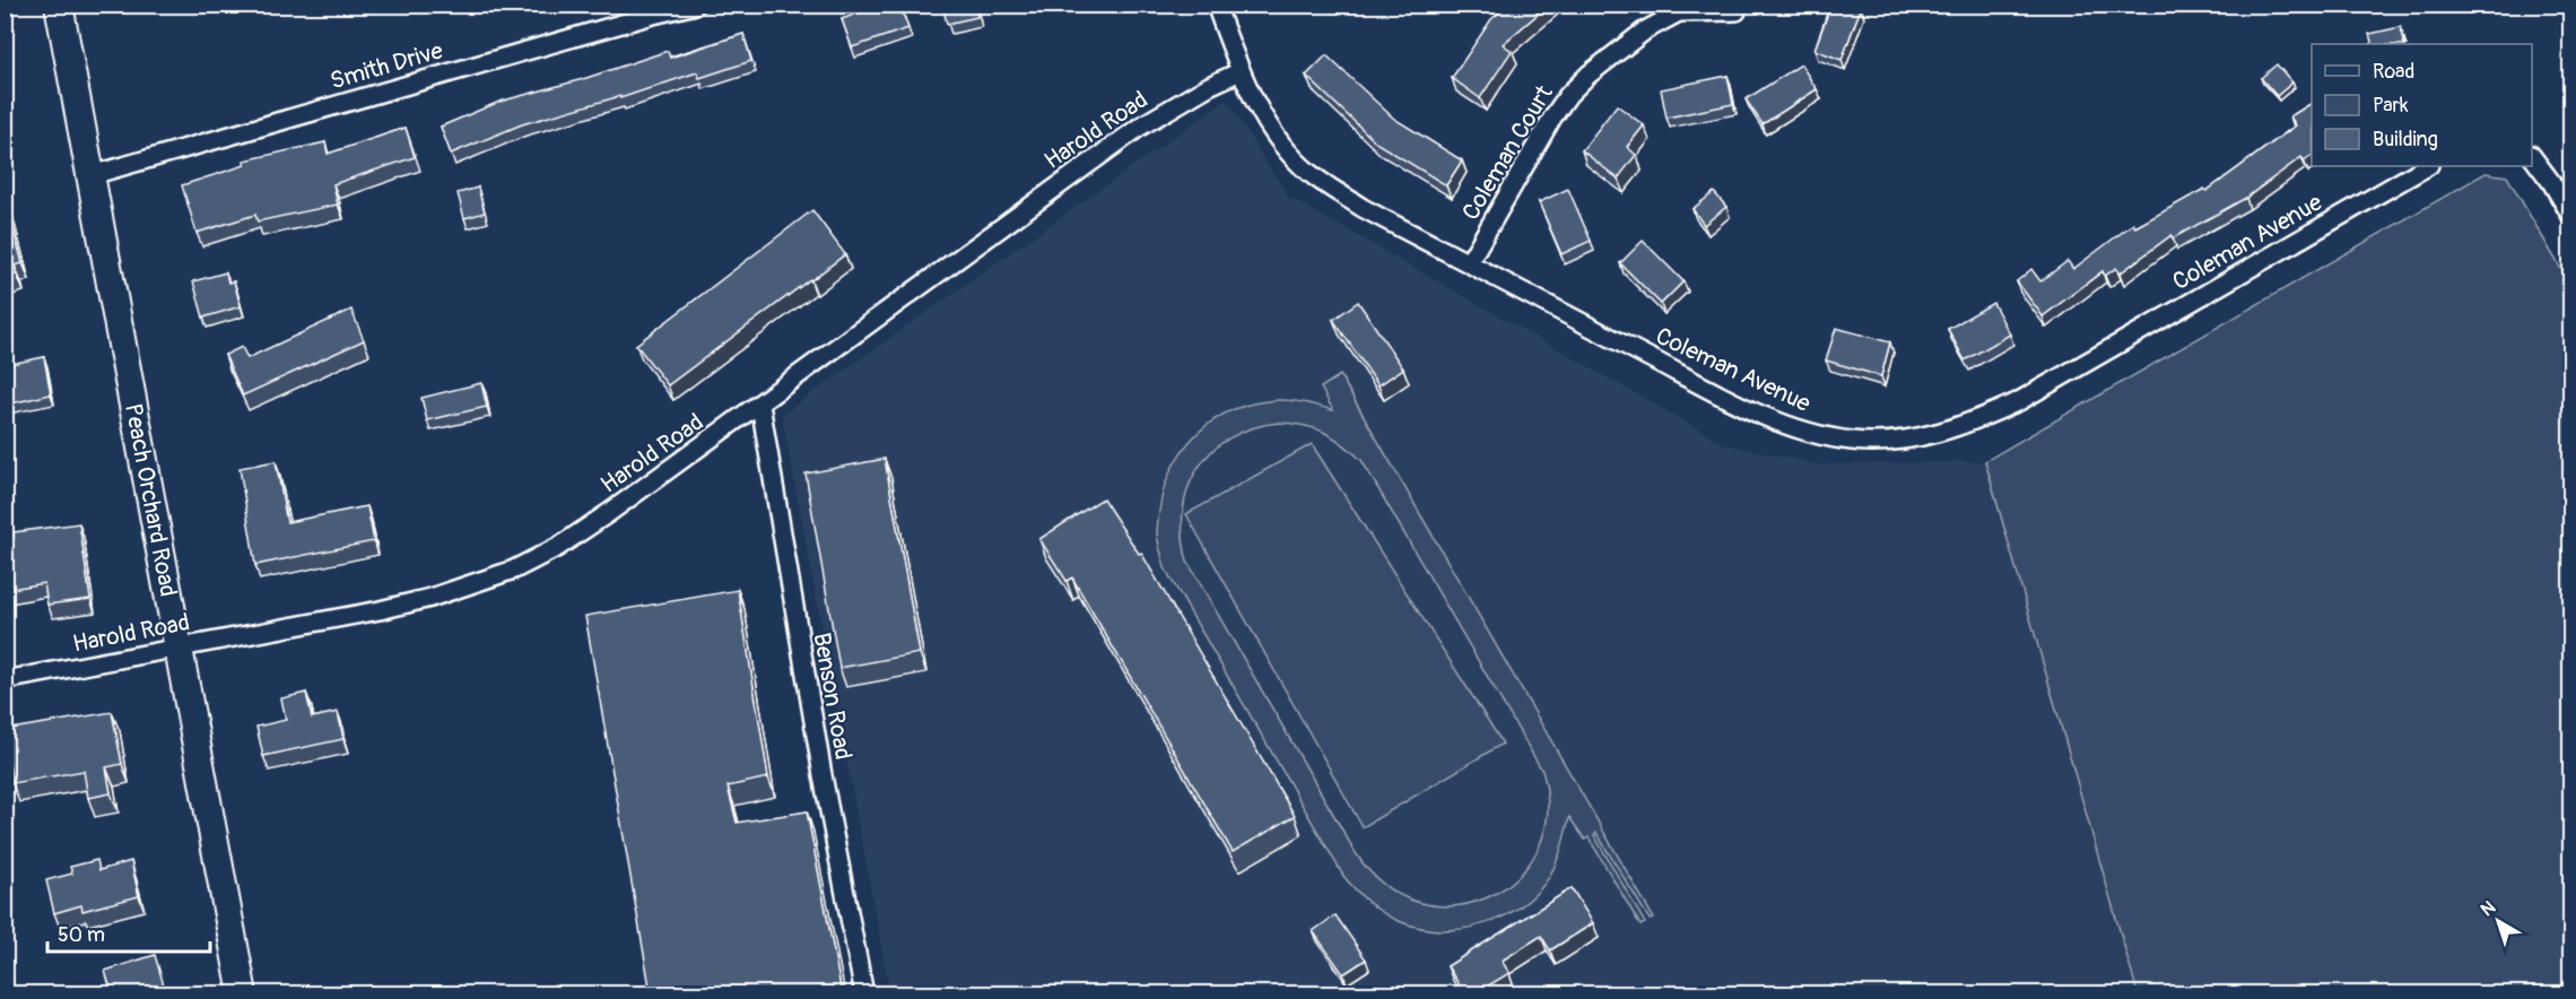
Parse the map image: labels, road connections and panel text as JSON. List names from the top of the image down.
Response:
{
  "streets": {
    "main road": ["Peach Orchard Road"],
    "street": [
      "Smith Drive",
      "Harold Road",
      "Coleman Court",
      "Coleman Avenue",
      "Benson Road"
    ]
  },
  "crossings": [
    ["Smith Drive", "Peach Orchard Road"],
    ["Harold Road", "Coleman Avenue"],
    ["Harold Road", "Peach Orchard Road"],
    ["Harold Road", "Benson Road"],
    ["Coleman Court", "Coleman Avenue"]
  ],
  "legend": ["Road", "Park", "Building"],
  "scale_bar": "50 m",
  "north": "top left"
}
